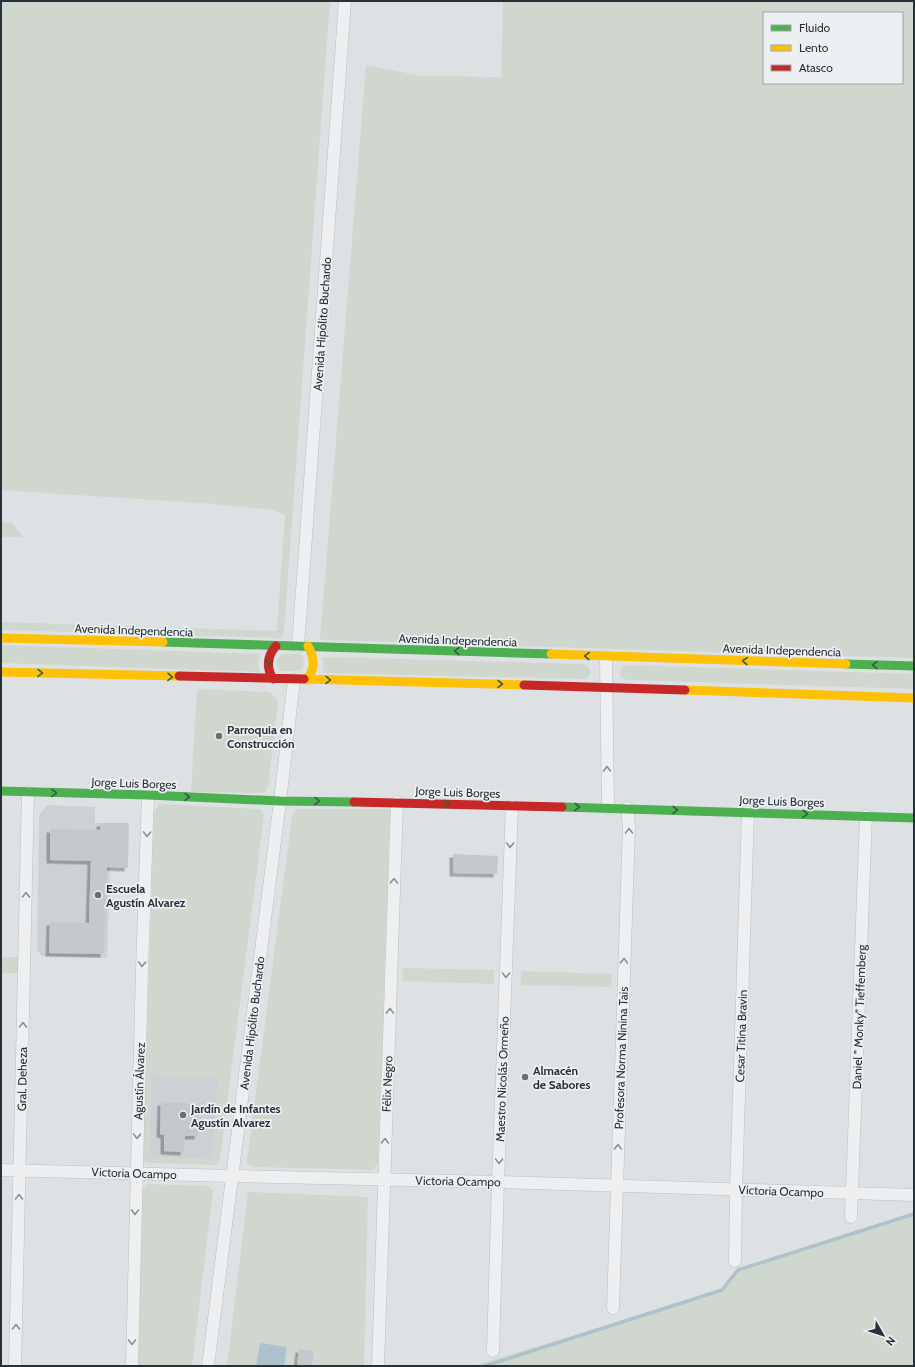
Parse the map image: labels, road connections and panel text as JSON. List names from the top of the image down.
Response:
{
  "streets": {
    "main road": ["Avenida Independencia", "Jorge Luis Borges"],
    "street": [
      "Avenida Hipólito Buchardo",
      "Daniel \" Monky\" Tieffemberg",
      "Cesar Titina Bravin",
      "Profesora Norma Ninina Tais",
      "Gral. Deheza",
      "Maestro Nicolás Ormeño",
      "Agustín Álvarez",
      "Félix Negro",
      "Victoria Ocampo"
    ]
  },
  "crossings": [
    ["Avenida Hipólito Buchardo", "Avenida Independencia"],
    ["Avenida Hipólito Buchardo", "Jorge Luis Borges"],
    ["Avenida Hipólito Buchardo", "Victoria Ocampo"],
    ["Jorge Luis Borges", "Daniel \" Monky\" Tieffemberg"],
    ["Jorge Luis Borges", "Cesar Titina Bravin"],
    ["Jorge Luis Borges", "Profesora Norma Ninina Tais"],
    ["Jorge Luis Borges", "Gral. Deheza"],
    ["Jorge Luis Borges", "Maestro Nicolás Ormeño"],
    ["Jorge Luis Borges", "Agustín Álvarez"],
    ["Jorge Luis Borges", "Félix Negro"],
    ["Daniel \" Monky\" Tieffemberg", "Victoria Ocampo"],
    ["Cesar Titina Bravin", "Victoria Ocampo"],
    ["Profesora Norma Ninina Tais", "Victoria Ocampo"],
    ["Gral. Deheza", "Victoria Ocampo"],
    ["Maestro Nicolás Ormeño", "Victoria Ocampo"],
    ["Agustín Álvarez", "Victoria Ocampo"],
    ["Félix Negro", "Victoria Ocampo"]
  ],
  "one_way": [
    "Jorge Luis Borges",
    "Profesora Norma Ninina Tais",
    "Gral. Deheza",
    "Maestro Nicolás Ormeño",
    "Agustín Álvarez",
    "Félix Negro"
  ],
  "places": [
    "Parroquia en Construcción",
    "Escuela Agustín Alvarez",
    "Almacén de Sabores",
    "Jardín de Infantes Agustín Alvarez"
  ],
  "legend": ["Fluido", "Lento", "Atasco"],
  "north": "bottom right"
}
